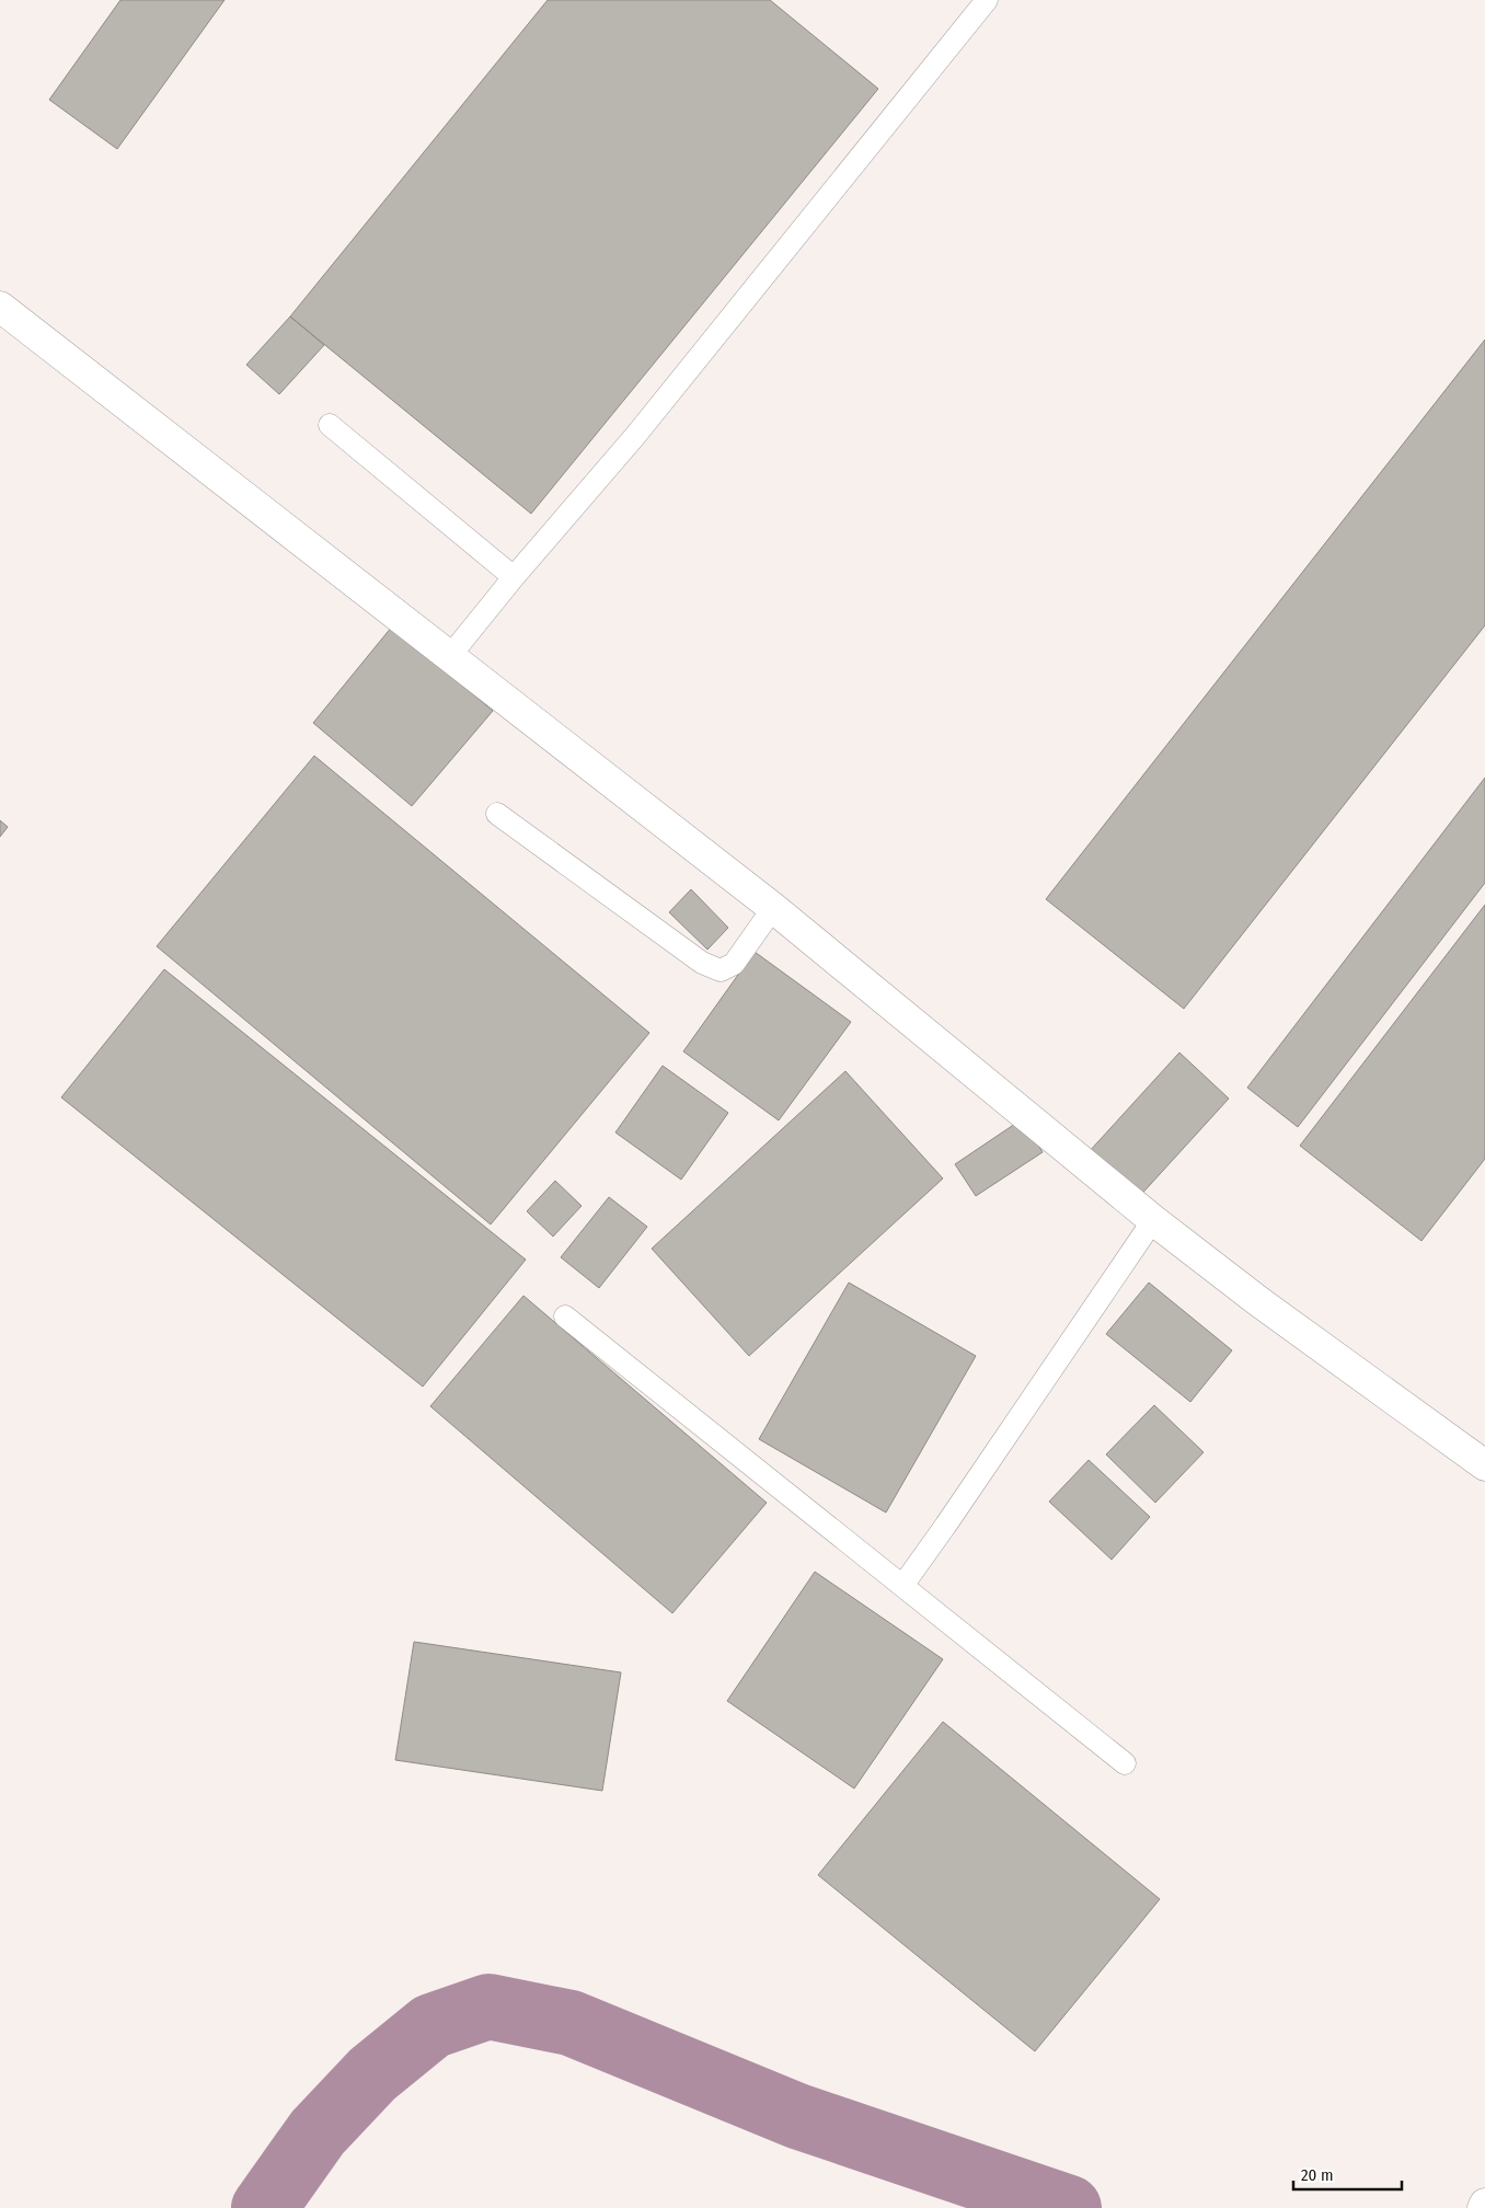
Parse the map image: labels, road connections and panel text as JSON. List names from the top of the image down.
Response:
{
  "scale_bar": "20 m"
}
